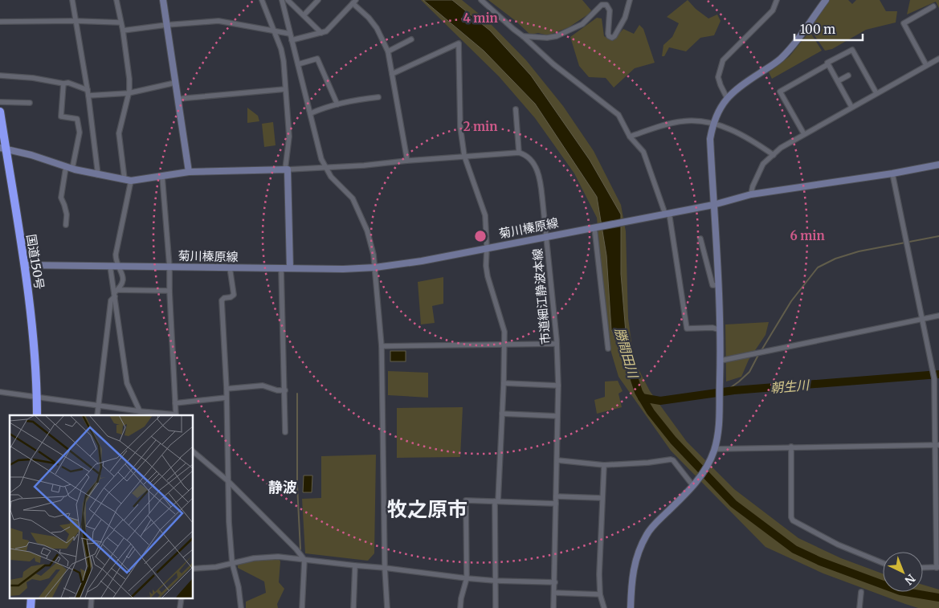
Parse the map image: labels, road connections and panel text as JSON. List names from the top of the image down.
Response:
{
  "streets": {
    "highway": ["国道150号"],
    "street": ["菊川榛原線", "市道細江静波本線"]
  },
  "crossings": [
    ["菊川榛原線", "国道150号"],
    ["菊川榛原線", "市道細江静波本線"]
  ],
  "districts": ["静波", "牧之原市"],
  "water": ["勝間田川", "朝生川"],
  "scale_bar": "100 m",
  "north": "bottom right",
  "rings": ["4 min", "2 min", "6 min"]
}
